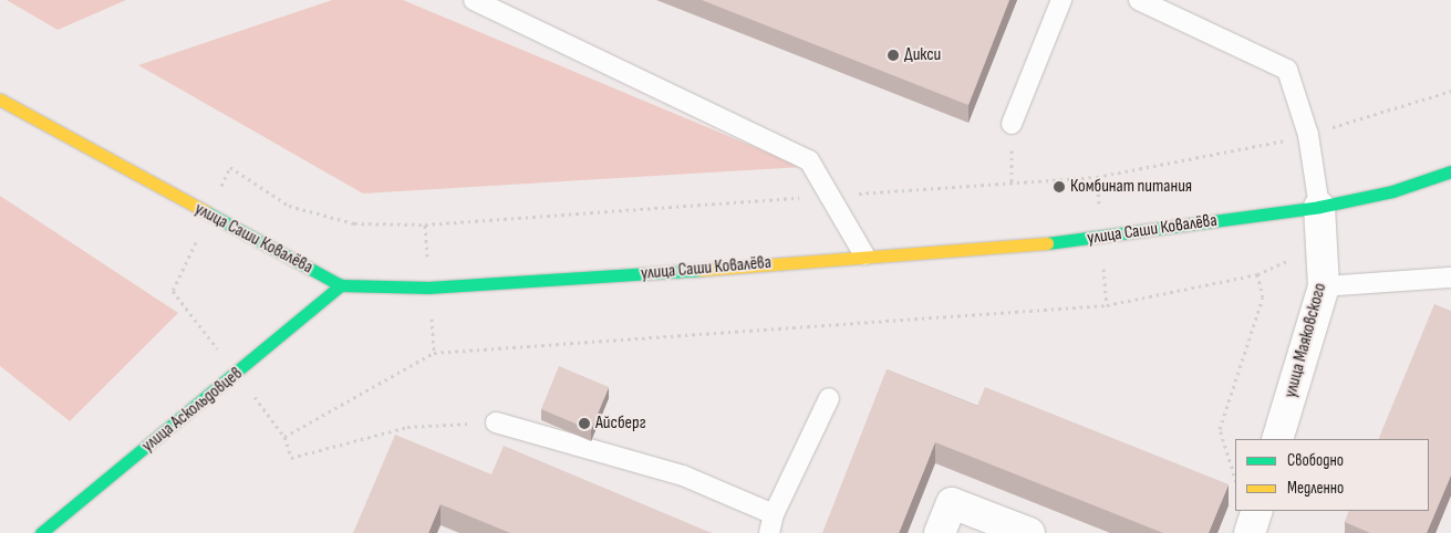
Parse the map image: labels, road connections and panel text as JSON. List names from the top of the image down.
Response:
{
  "streets": {
    "street": ["улица Саши Ковалёва", "улица Маяковского", "улица Аскольдовцев"]
  },
  "crossings": [
    ["улица Саши Ковалёва", "улица Маяковского"],
    ["улица Саши Ковалёва", "улица Аскольдовцев"]
  ],
  "places": ["Дикси", "Комбинат питания", "Айсберг"],
  "legend": ["Свободно", "Медленно"]
}
